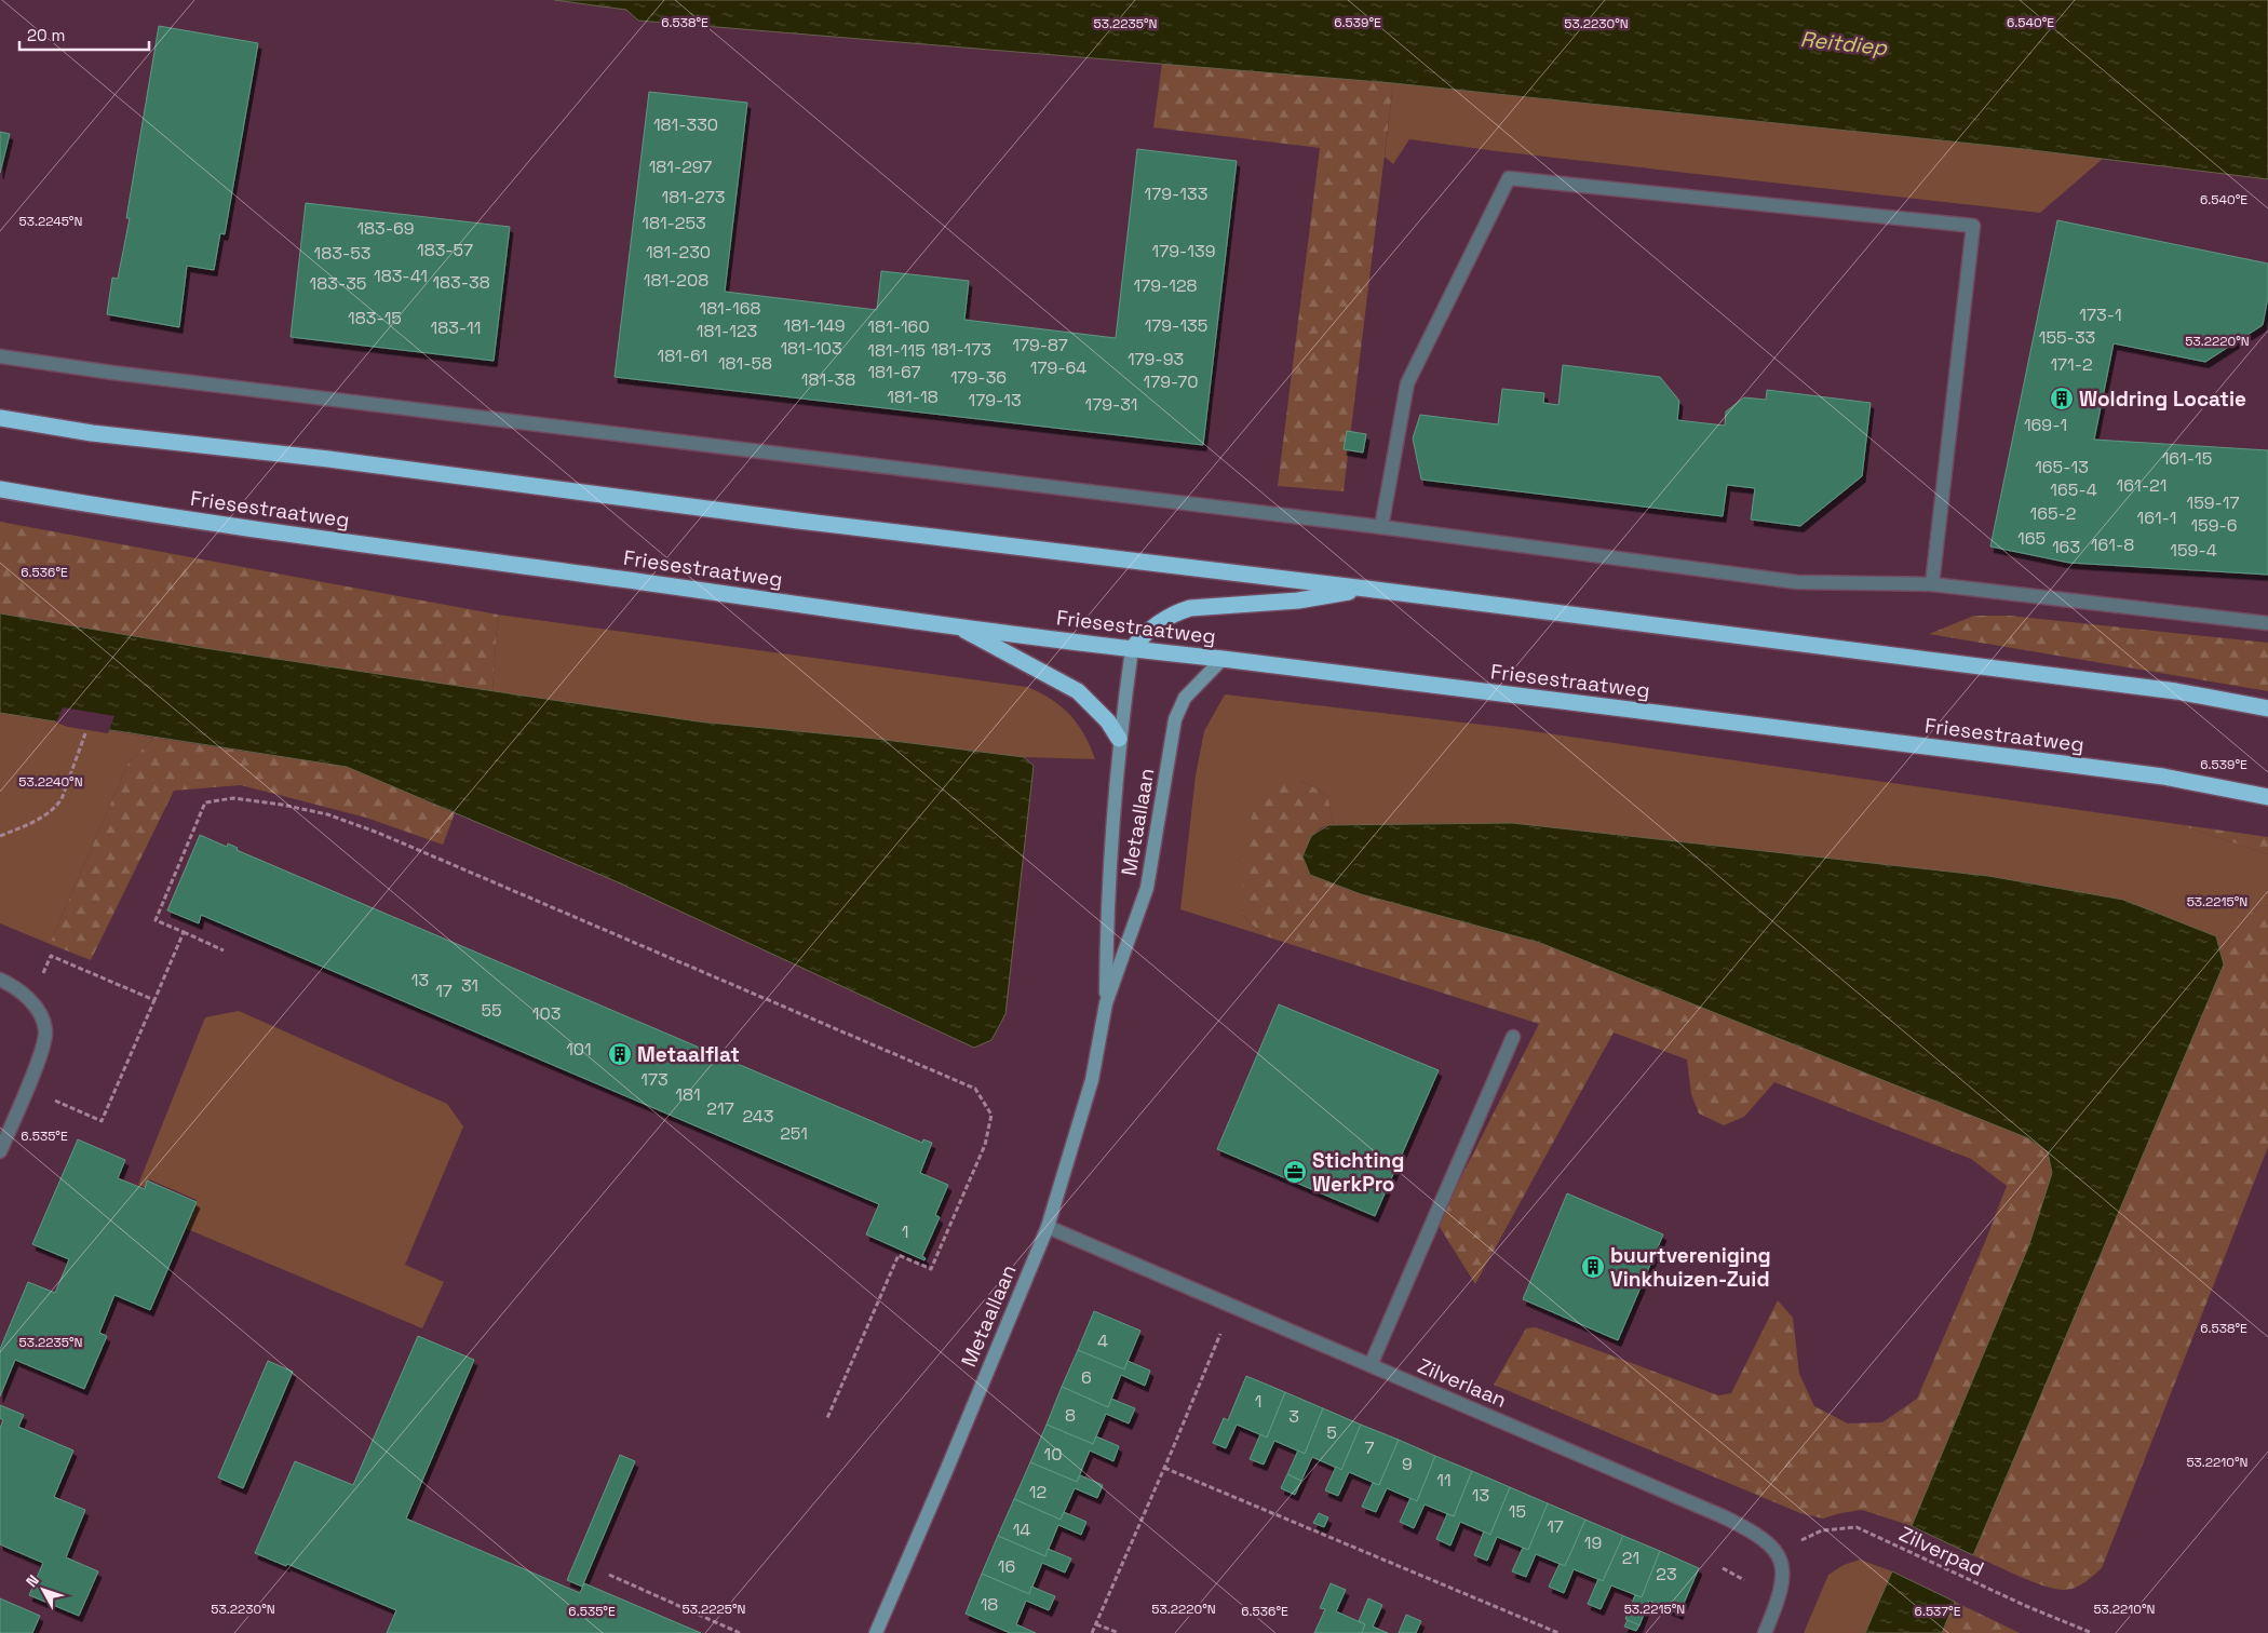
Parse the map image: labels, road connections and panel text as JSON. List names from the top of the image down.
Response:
{
  "streets": {
    "highway": ["Friesestraatweg"],
    "street": ["Metaallaan", "Zilverlaan"],
    "path": ["Zilverpad"]
  },
  "crossings": [
    ["Friesestraatweg", "Metaallaan"],
    ["Metaallaan", "Zilverlaan"],
    ["Zilverlaan", "Zilverpad"]
  ],
  "water": ["Reitdiep"],
  "places": {
    "building": ["Woldring Locatie", "Metaalflat", "buurtvereniging Vinkhuizen-Zuid"],
    "office": ["Stichting WerkPro"]
  },
  "house_numbers": [
    "181-330",
    "181-297",
    "179-133",
    "181-273",
    "181-253",
    "183-69",
    "183-57",
    "179-139",
    "181-230",
    "183-53",
    "183-41",
    "181-208",
    "183-38",
    "183-35",
    "179-128",
    "181-168",
    "173-1",
    "183-15",
    "181-149",
    "179-135",
    "181-160",
    "183-11",
    "181-123",
    "155-33",
    "179-87",
    "181-103",
    "181-173",
    "181-115",
    "181-61",
    "179-93",
    "181-58",
    "171-2",
    "179-64",
    "181-67",
    "179-36",
    "181-38",
    "179-70",
    "181-18",
    "179-13",
    "179-31",
    "169-1",
    "161-15",
    "165-13",
    "161-21",
    "165-4",
    "159-17",
    "165-2",
    "161-1",
    "159-6",
    "165",
    "161-8",
    "163",
    "159-4",
    "13",
    "31",
    "17",
    "55",
    "103",
    "101",
    "173",
    "181",
    "217",
    "243",
    "251",
    "1",
    "4",
    "6",
    "1",
    "8",
    "3",
    "5",
    "7",
    "10",
    "9",
    "11",
    "12",
    "13",
    "15",
    "17",
    "14",
    "19",
    "21",
    "16",
    "23",
    "18"
  ],
  "scale_bar": "20 m",
  "north": "top left",
  "coordinates": [
    "6.538°E",
    "6.539°E",
    "6.540°E",
    "53.2235°N",
    "53.2230°N",
    "53.2245°N",
    "53.2220°N",
    "6.536°E",
    "53.2240°N",
    "53.2215°N",
    "6.535°E",
    "53.2210°N",
    "53.2225°N",
    "6.537°E"
  ]
}
